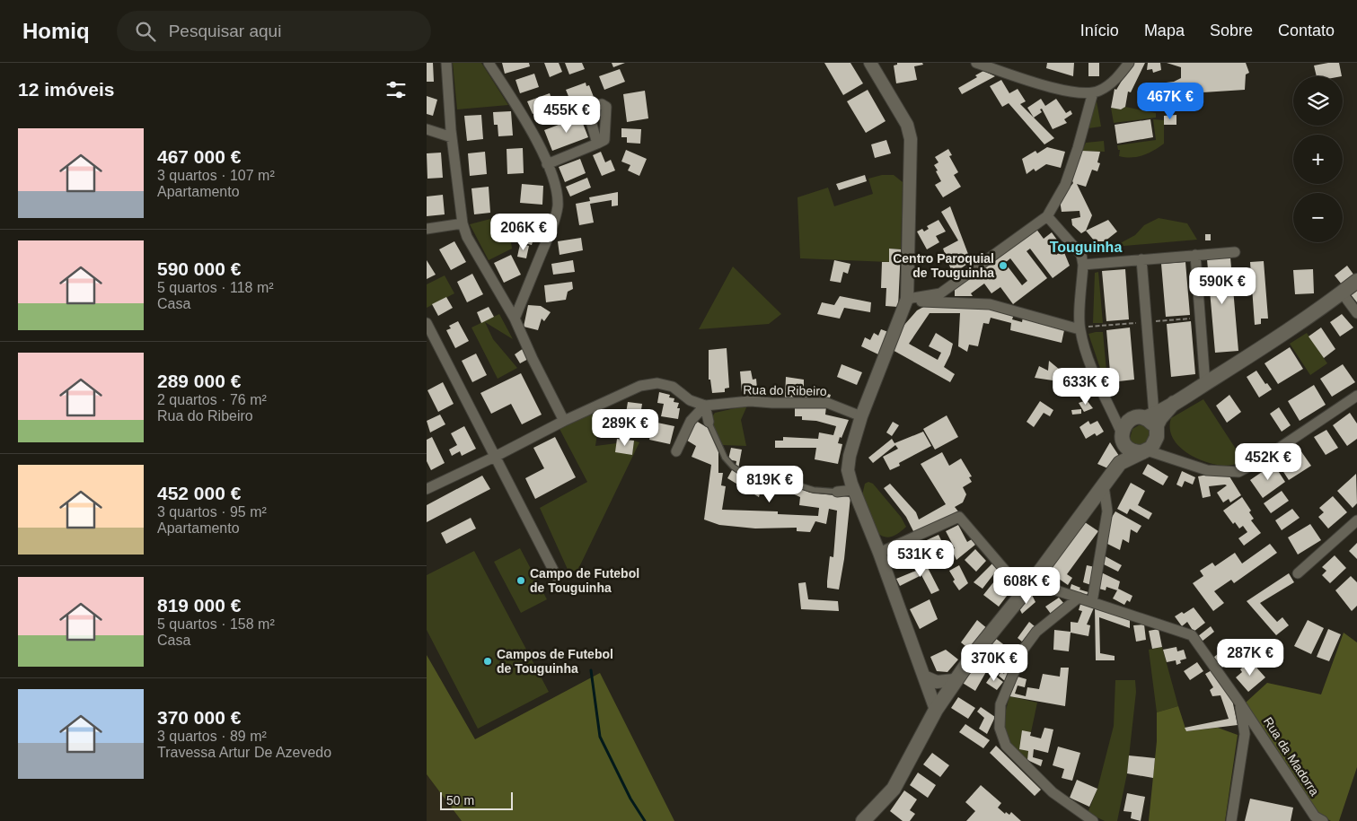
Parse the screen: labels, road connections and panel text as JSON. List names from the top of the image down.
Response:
{
  "streets": {
    "street": ["Rua do Ribeiro", "Rua da Madorra"]
  },
  "districts": ["Touguinha"],
  "places": ["Centro Paroquial de Touguinha", "Campo de Futebol de Touguinha", "Campos de Futebol de Touguinha"],
  "scale_bar": "50 m",
  "page": {
    "header": "Homiq",
    "search": "Pesquisar aqui",
    "nav": [
      "Início",
      "Mapa",
      "Sobre",
      "Contato"
    ],
    "heading": "12 imóveis",
    "map_buttons": ["+", "−"],
    "price": [
      "467K €",
      "455K €",
      "206K €",
      "590K €",
      "633K €",
      "289K €",
      "452K €",
      "819K €",
      "531K €",
      "608K €",
      "287K €",
      "370K €"
    ],
    "list": [
      {
        "name": "467 000 €",
        "note": "3 quartos · 107 m² · Apartamento"
      },
      {
        "name": "590 000 €",
        "note": "5 quartos · 118 m² · Casa"
      },
      {
        "name": "289 000 €",
        "note": "2 quartos · 76 m² · Rua do Ribeiro"
      },
      {
        "name": "452 000 €",
        "note": "3 quartos · 95 m² · Apartamento"
      },
      {
        "name": "819 000 €",
        "note": "5 quartos · 158 m² · Casa"
      },
      {
        "name": "370 000 €",
        "note": "3 quartos · 89 m² · Travessa Artur De Azevedo"
      }
    ],
    "scale": "50 m"
  }
}
